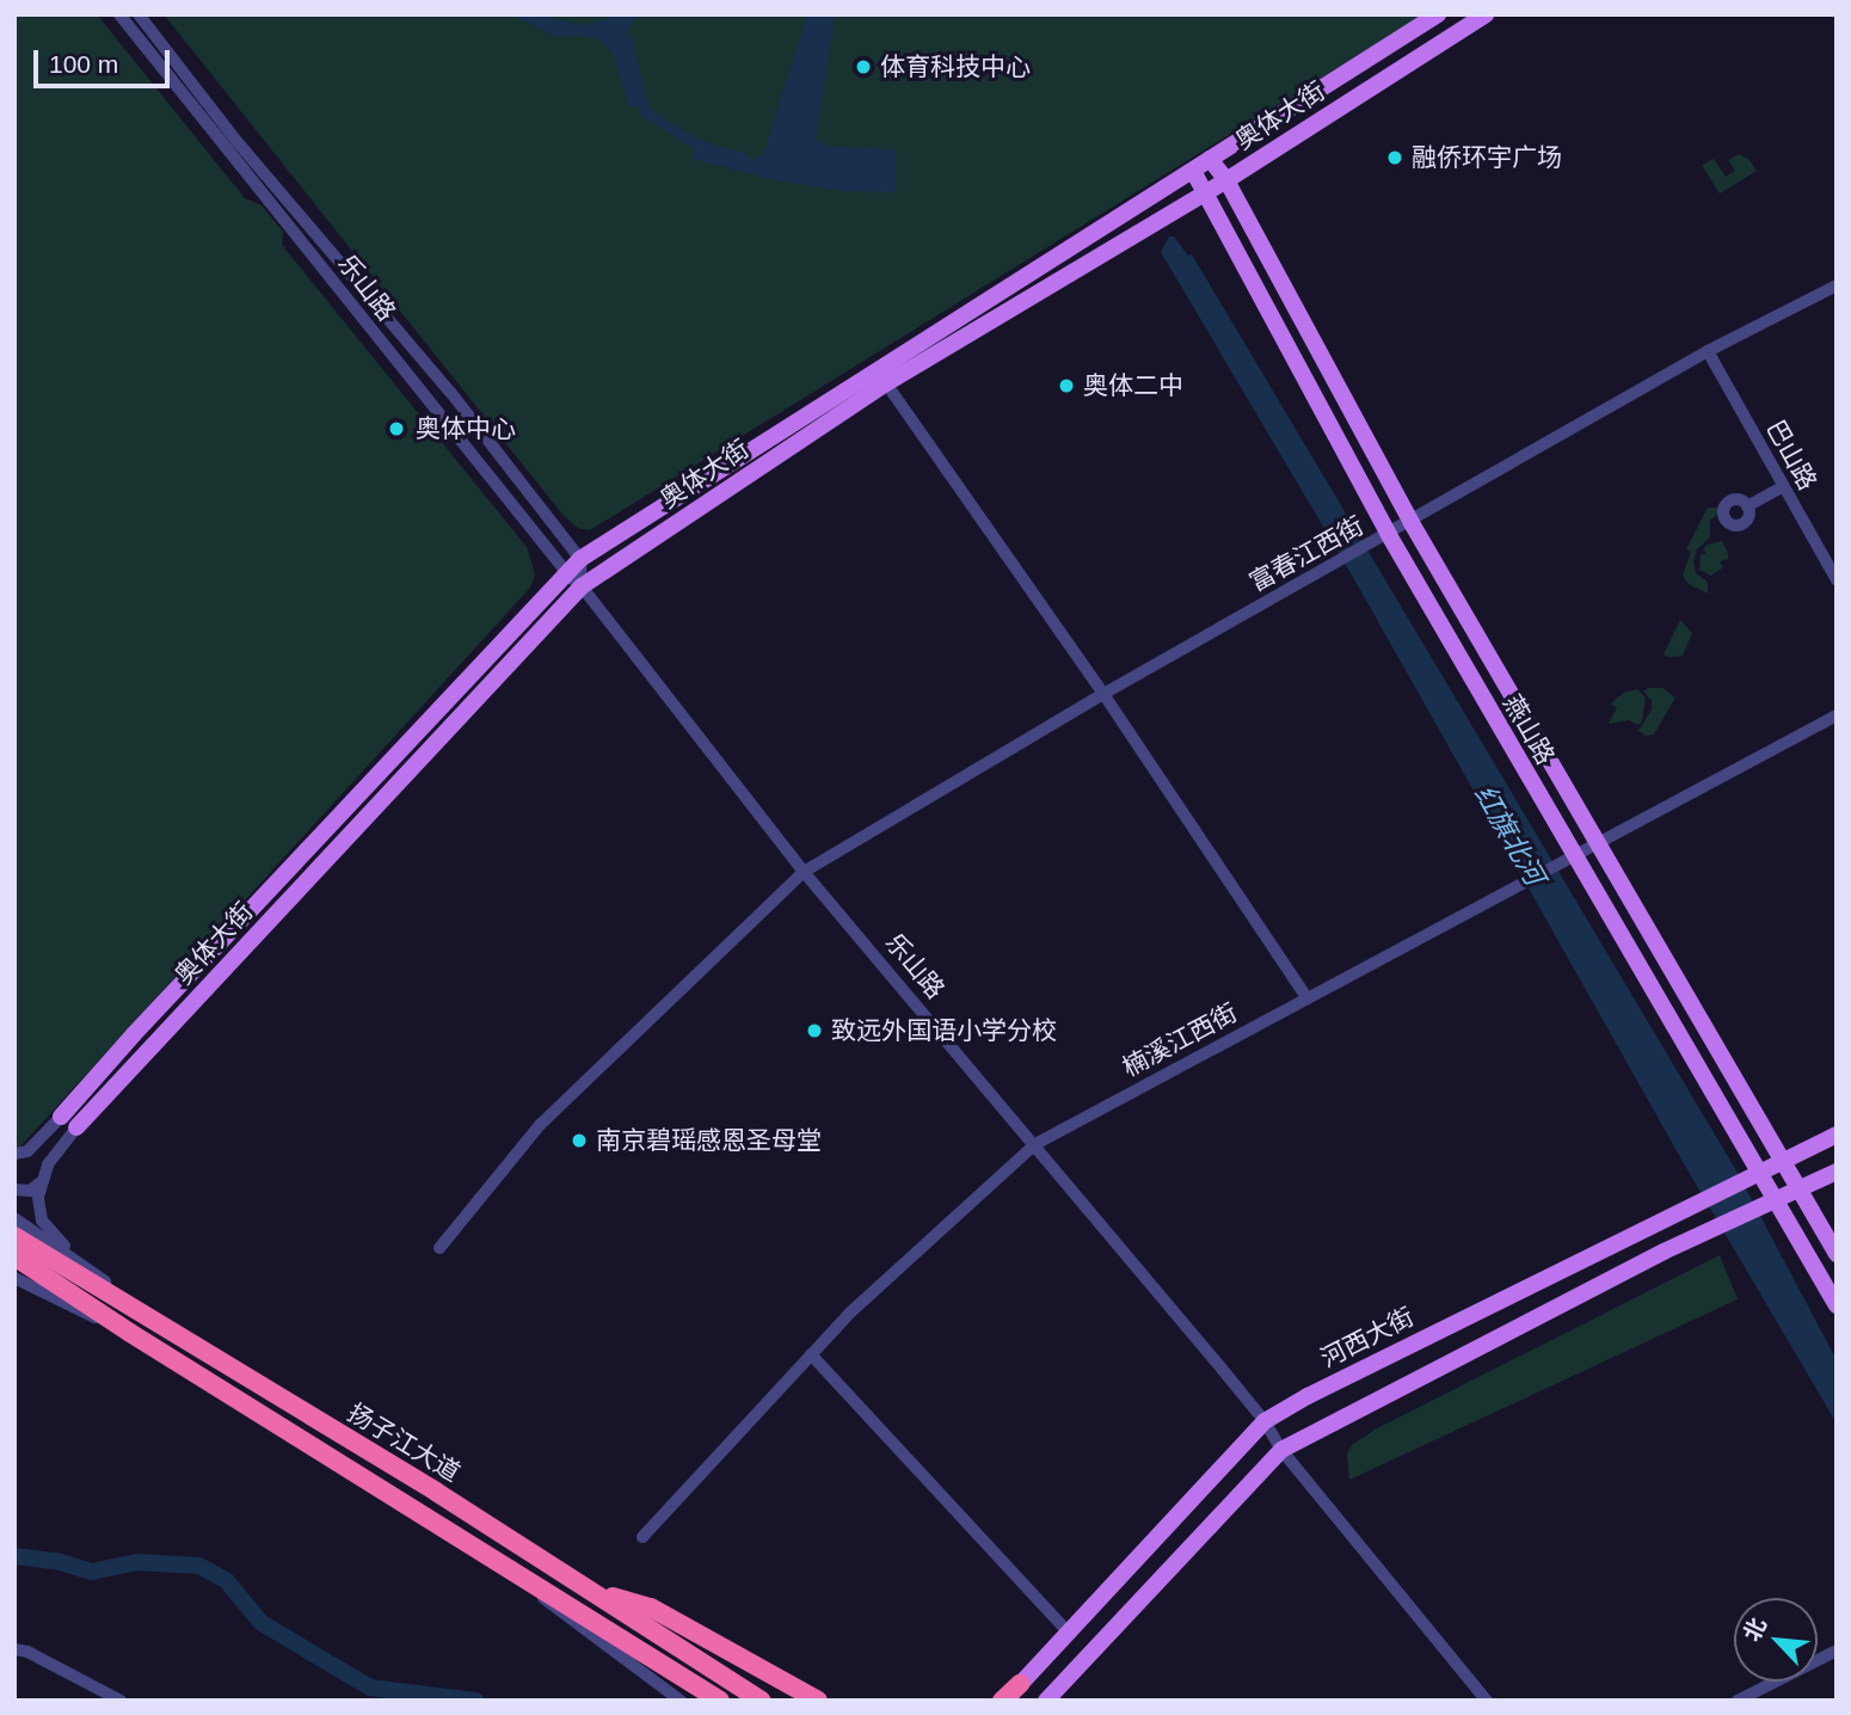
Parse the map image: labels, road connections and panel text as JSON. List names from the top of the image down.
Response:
{
  "streets": {
    "highway": ["扬子江大道"],
    "main road": ["奥体大街", "燕山路", "河西大街"],
    "street": [
      "乐山路",
      "巴山路",
      "富春江西街",
      "楠溪江西街"
    ]
  },
  "crossings": [
    ["奥体大街", "乐山路"],
    ["奥体大街", "燕山路"],
    ["乐山路", "富春江西街"],
    ["乐山路", "楠溪江西街"],
    ["乐山路", "河西大街"],
    ["巴山路", "富春江西街"],
    ["富春江西街", "燕山路"],
    ["燕山路", "楠溪江西街"],
    ["燕山路", "河西大街"]
  ],
  "water": ["红旗北河"],
  "places": [
    "体育科技中心",
    "融侨环宇广场",
    "奥体二中",
    "奥体中心",
    "致远外国语小学分校",
    "南京碧瑶感恩圣母堂"
  ],
  "scale_bar": "100 m",
  "north": "top left"
}
